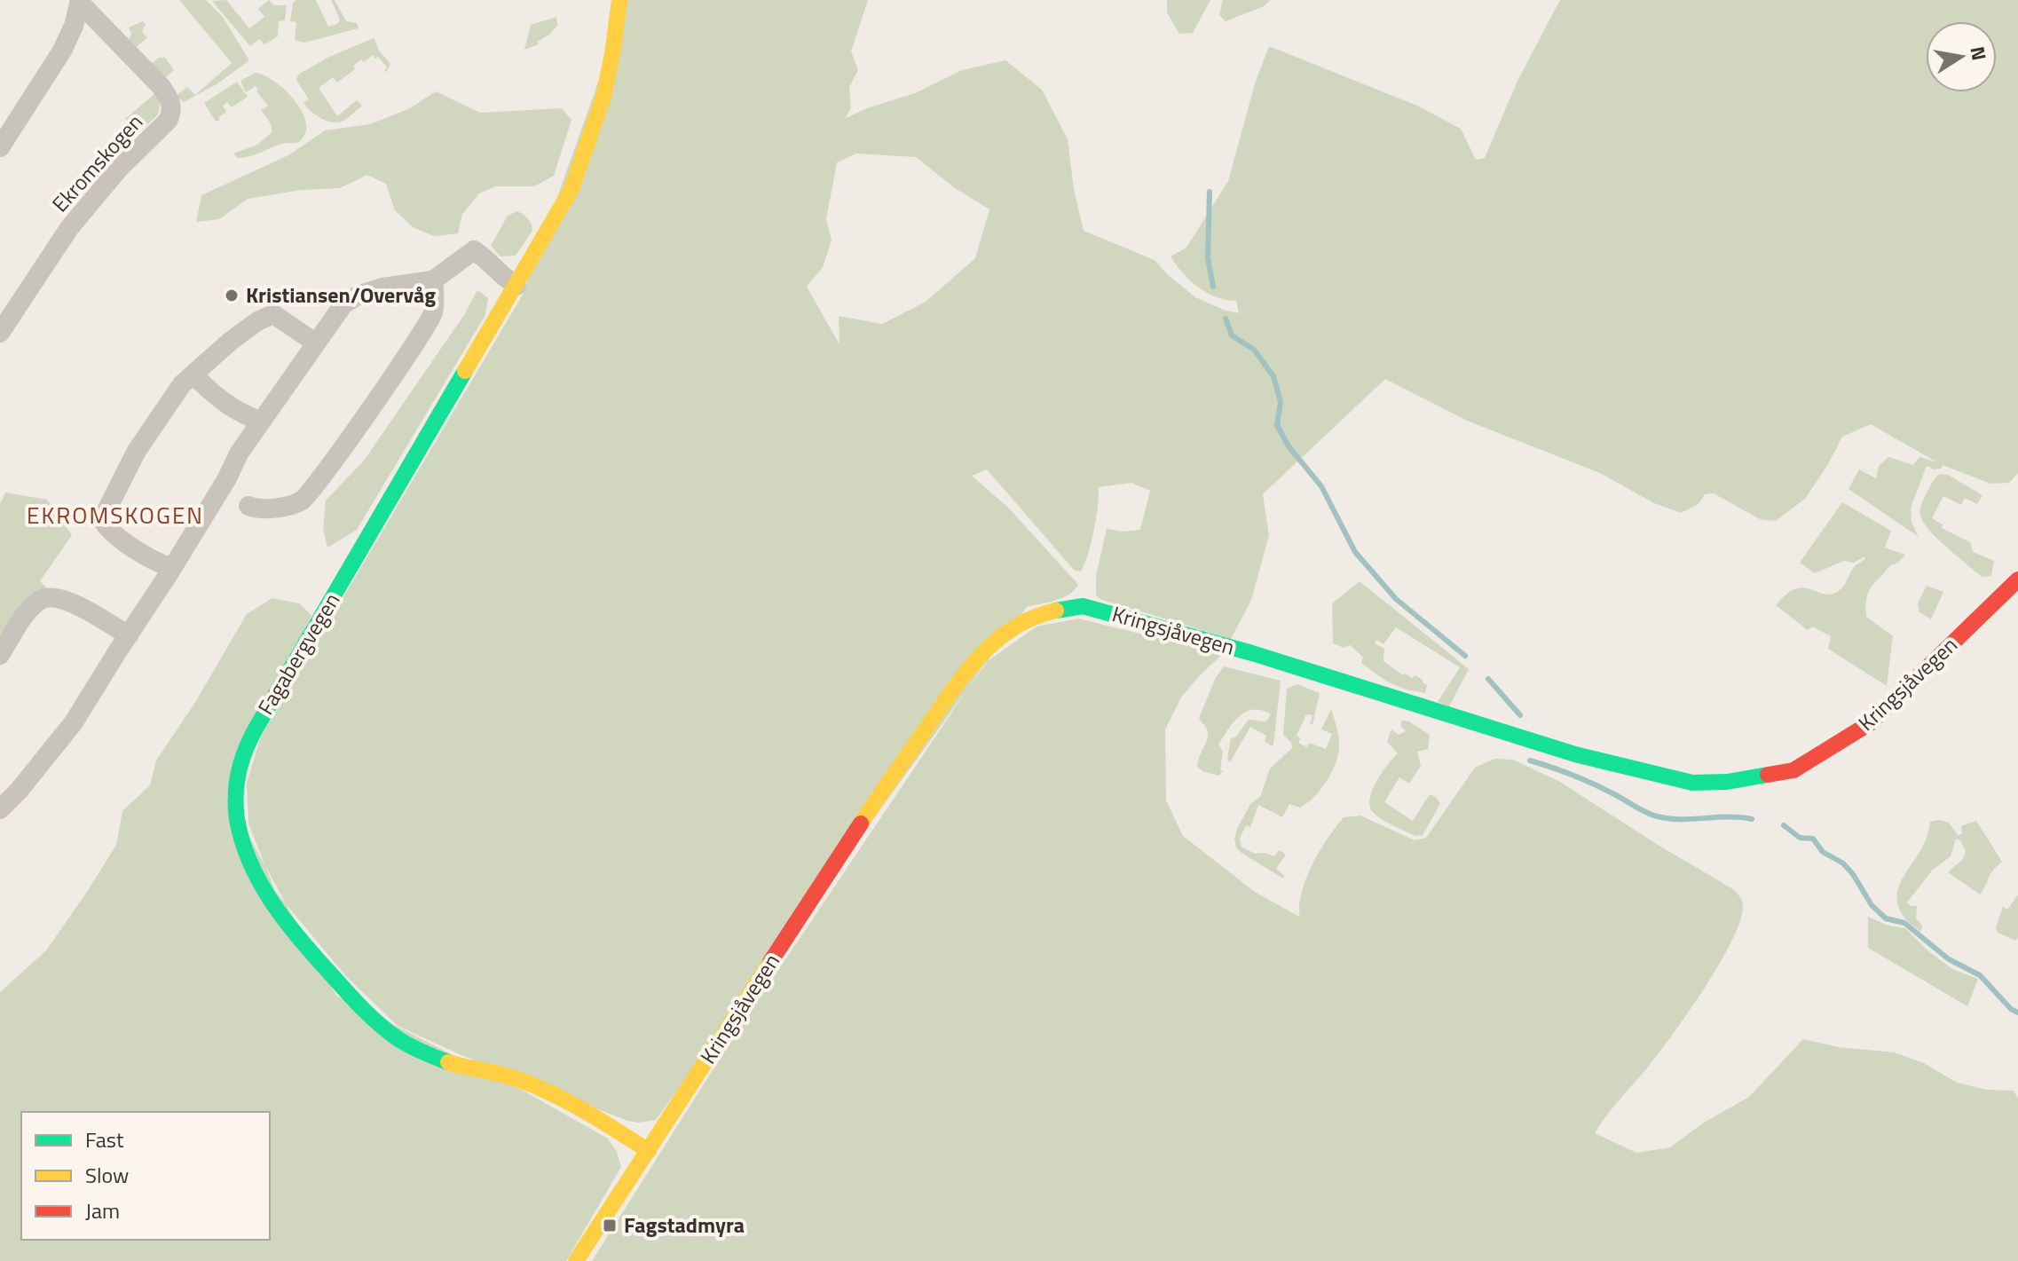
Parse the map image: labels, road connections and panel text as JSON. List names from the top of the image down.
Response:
{
  "streets": {
    "street": ["Ekromskogen", "Kringsjåvegen", "Fagabergvegen"]
  },
  "crossings": [
    ["Kringsjåvegen", "Fagabergvegen"]
  ],
  "districts": ["EKROMSKOGEN"],
  "places": {
    "other": ["Kristiansen/Overvåg"],
    "transit": ["Fagstadmyra"]
  },
  "legend": ["Fast", "Slow", "Jam"],
  "north": "right"
}
